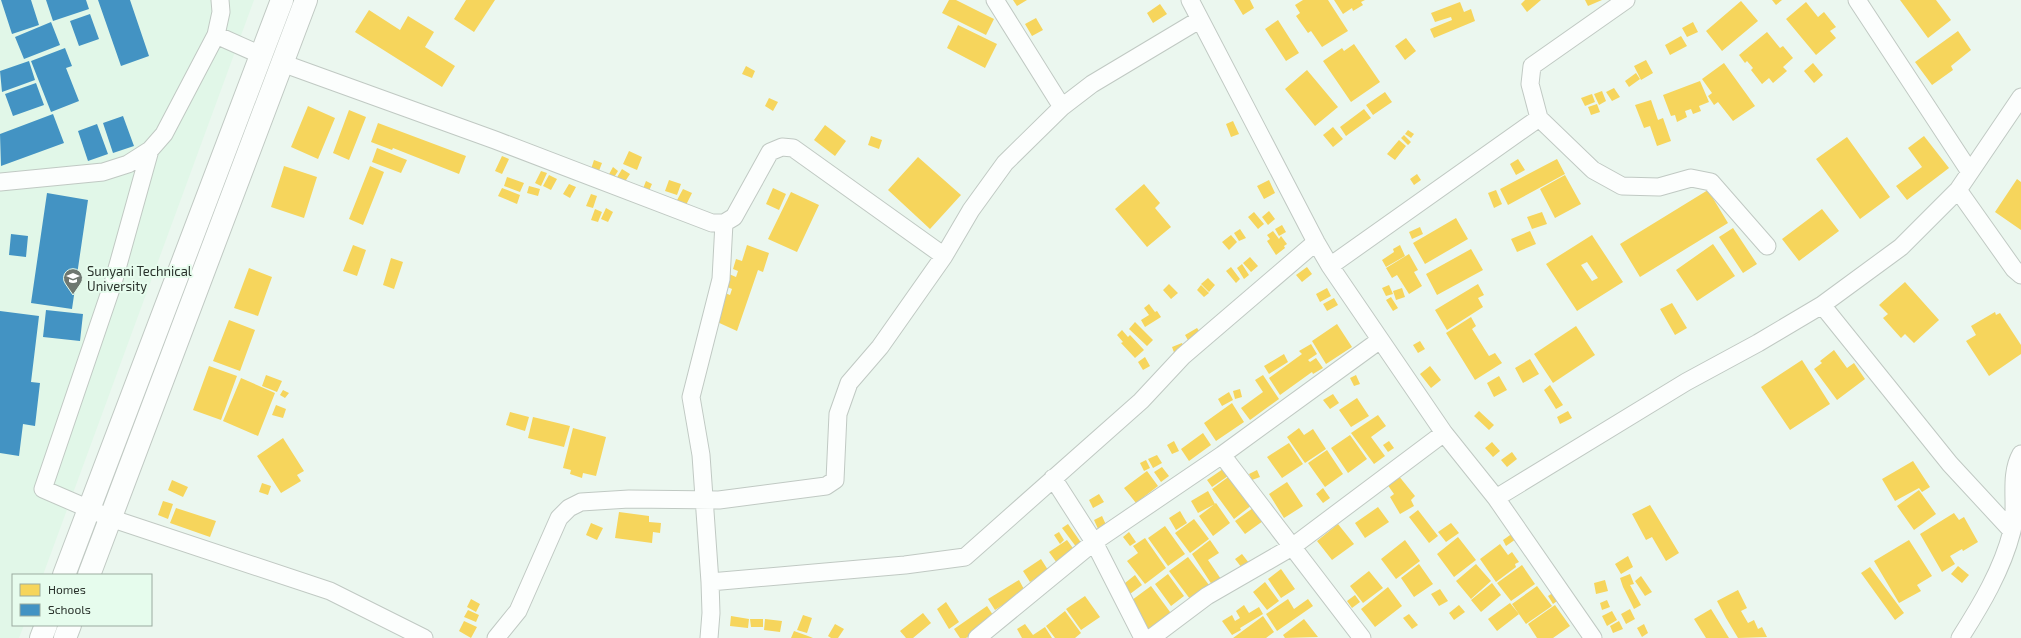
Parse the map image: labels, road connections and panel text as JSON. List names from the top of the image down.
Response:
{
  "places": {
    "school or university": ["Sunyani Technical University"]
  },
  "legend": ["Homes", "Schools"]
}
